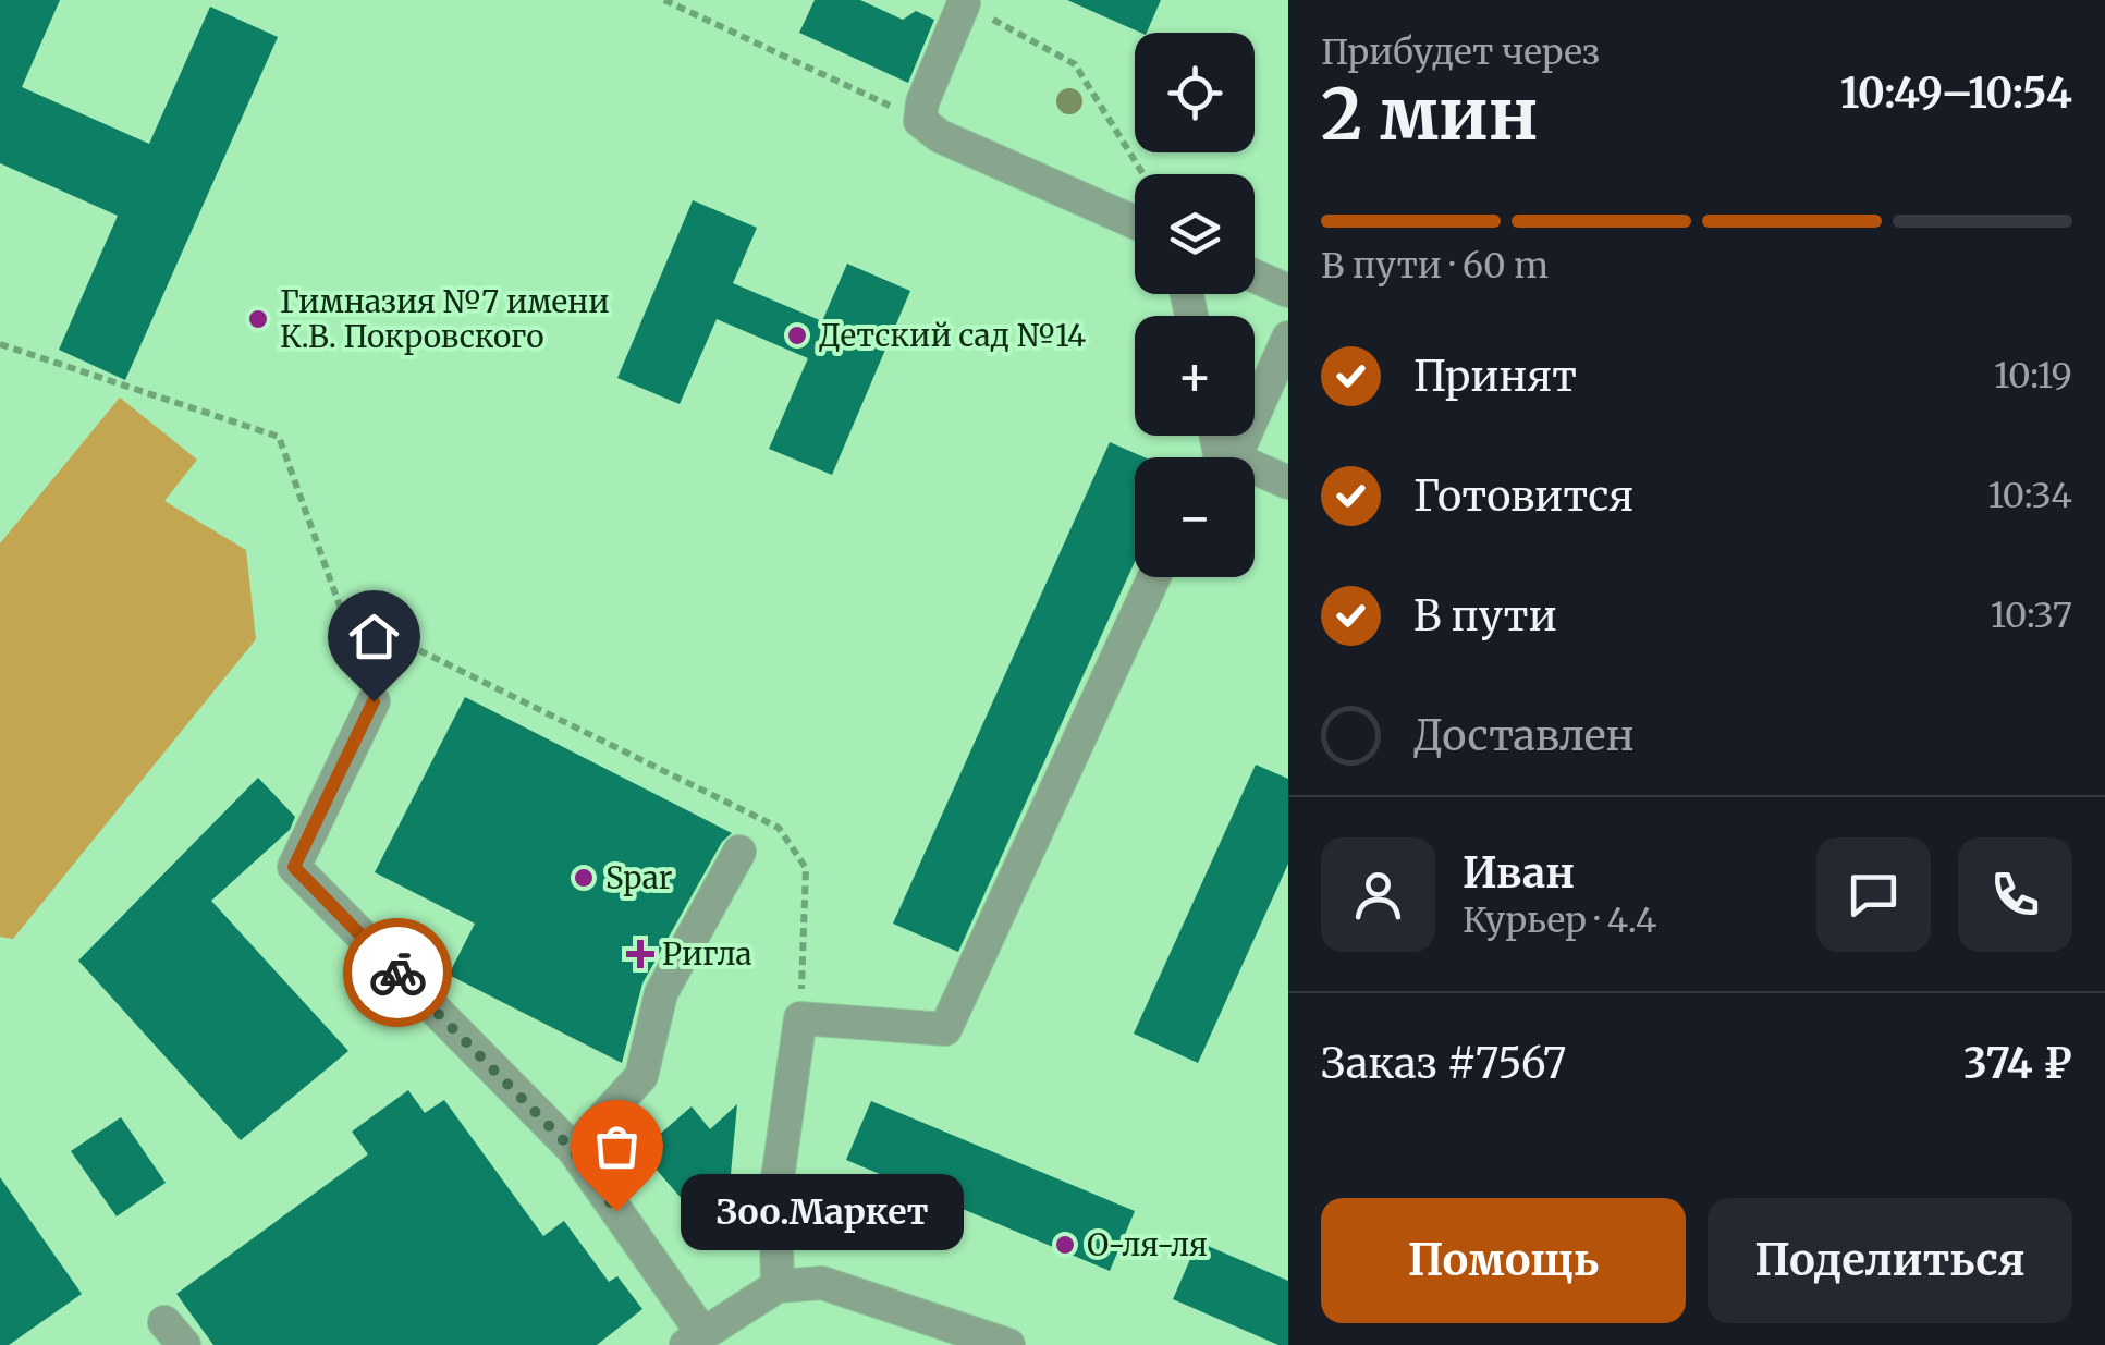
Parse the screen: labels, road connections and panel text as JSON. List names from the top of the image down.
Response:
{
  "places": {
    "other": [
      "Гимназия №7 имени К.В. Покровского",
      "Детский сад №14",
      "Spar",
      "Зоо.Маркет",
      "О-ля-ля"
    ],
    "health": ["Ригла"]
  },
  "page": {
    "heading": ["2 мин", "Прибудет через", "10:49–10:54"],
    "panel": [
      "Иван",
      "Курьер · 4.4",
      "Заказ #7567",
      "374 ₽"
    ],
    "map_buttons": ["+", "−"],
    "bar": "В пути · 60 m",
    "list": [
      ["Принят", "10:19"],
      ["Готовится", "10:34"],
      ["В пути", "10:37"],
      "Доставлен"
    ],
    "bubble": "Зоо.Маркет",
    "buttons": ["Помощь", "Поделиться"]
  }
}
